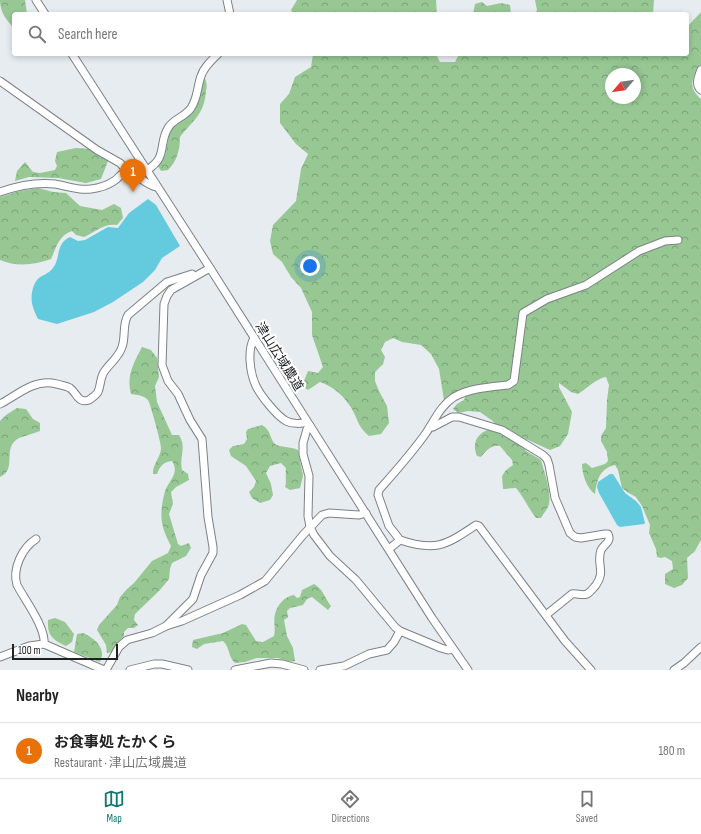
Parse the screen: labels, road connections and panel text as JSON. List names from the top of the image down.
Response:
{
  "streets": {
    "street": ["津山広域農道"]
  },
  "scale_bar": "100 m",
  "north": "bottom left",
  "page": {
    "search": "Search here",
    "pins": "1",
    "scale": "100 m",
    "heading": "Nearby",
    "list": [
      {
        "mark": "1",
        "name": "お食事処 たかくら",
        "note": "Restaurant · 津山広域農道",
        "value": "180 m"
      }
    ],
    "nav": ["Map", "Directions", "Saved"]
  }
}
